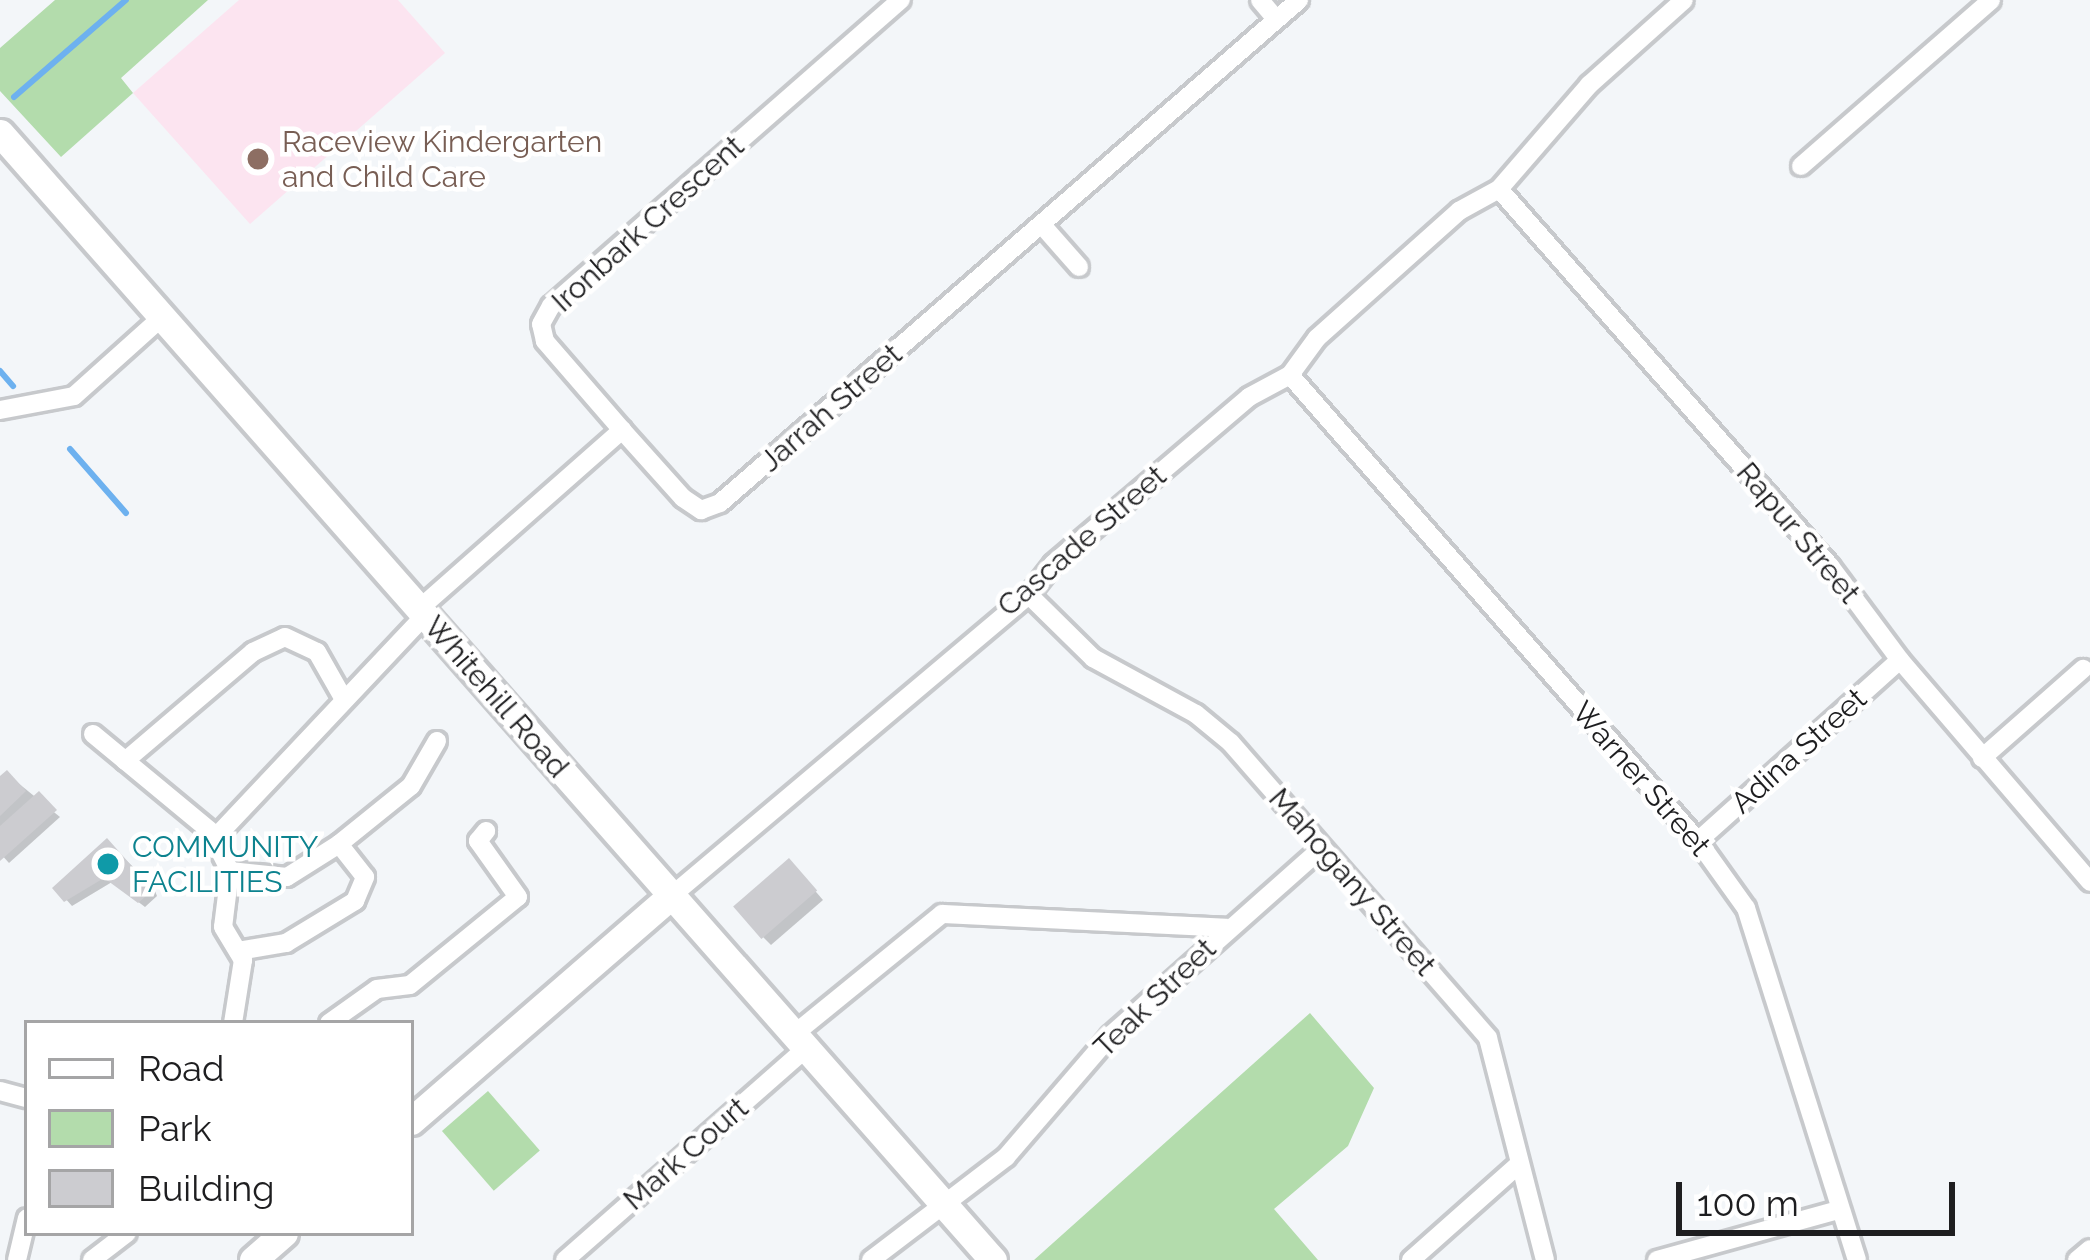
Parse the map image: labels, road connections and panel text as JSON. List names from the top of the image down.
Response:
{
  "streets": {
    "street": [
      "Ironbark Crescent",
      "Jarrah Street",
      "Rapur Street",
      "Cascade Street",
      "Whitehill Road",
      "Adina Street",
      "Warner Street",
      "Mahogany Street",
      "Teak Street",
      "Mark Court"
    ]
  },
  "crossings": [
    ["Ironbark Crescent", "Jarrah Street"],
    ["Rapur Street", "Cascade Street"],
    ["Rapur Street", "Adina Street"],
    ["Cascade Street", "Whitehill Road"],
    ["Cascade Street", "Warner Street"],
    ["Cascade Street", "Mahogany Street"],
    ["Whitehill Road", "Teak Street"],
    ["Whitehill Road", "Mark Court"],
    ["Adina Street", "Warner Street"],
    ["Mahogany Street", "Teak Street"],
    ["Teak Street", "Mark Court"]
  ],
  "places": ["Raceview Kindergarten and Child Care", "COMMUNITY FACILITIES"],
  "legend": ["Road", "Park", "Building"],
  "scale_bar": "100 m"
}
